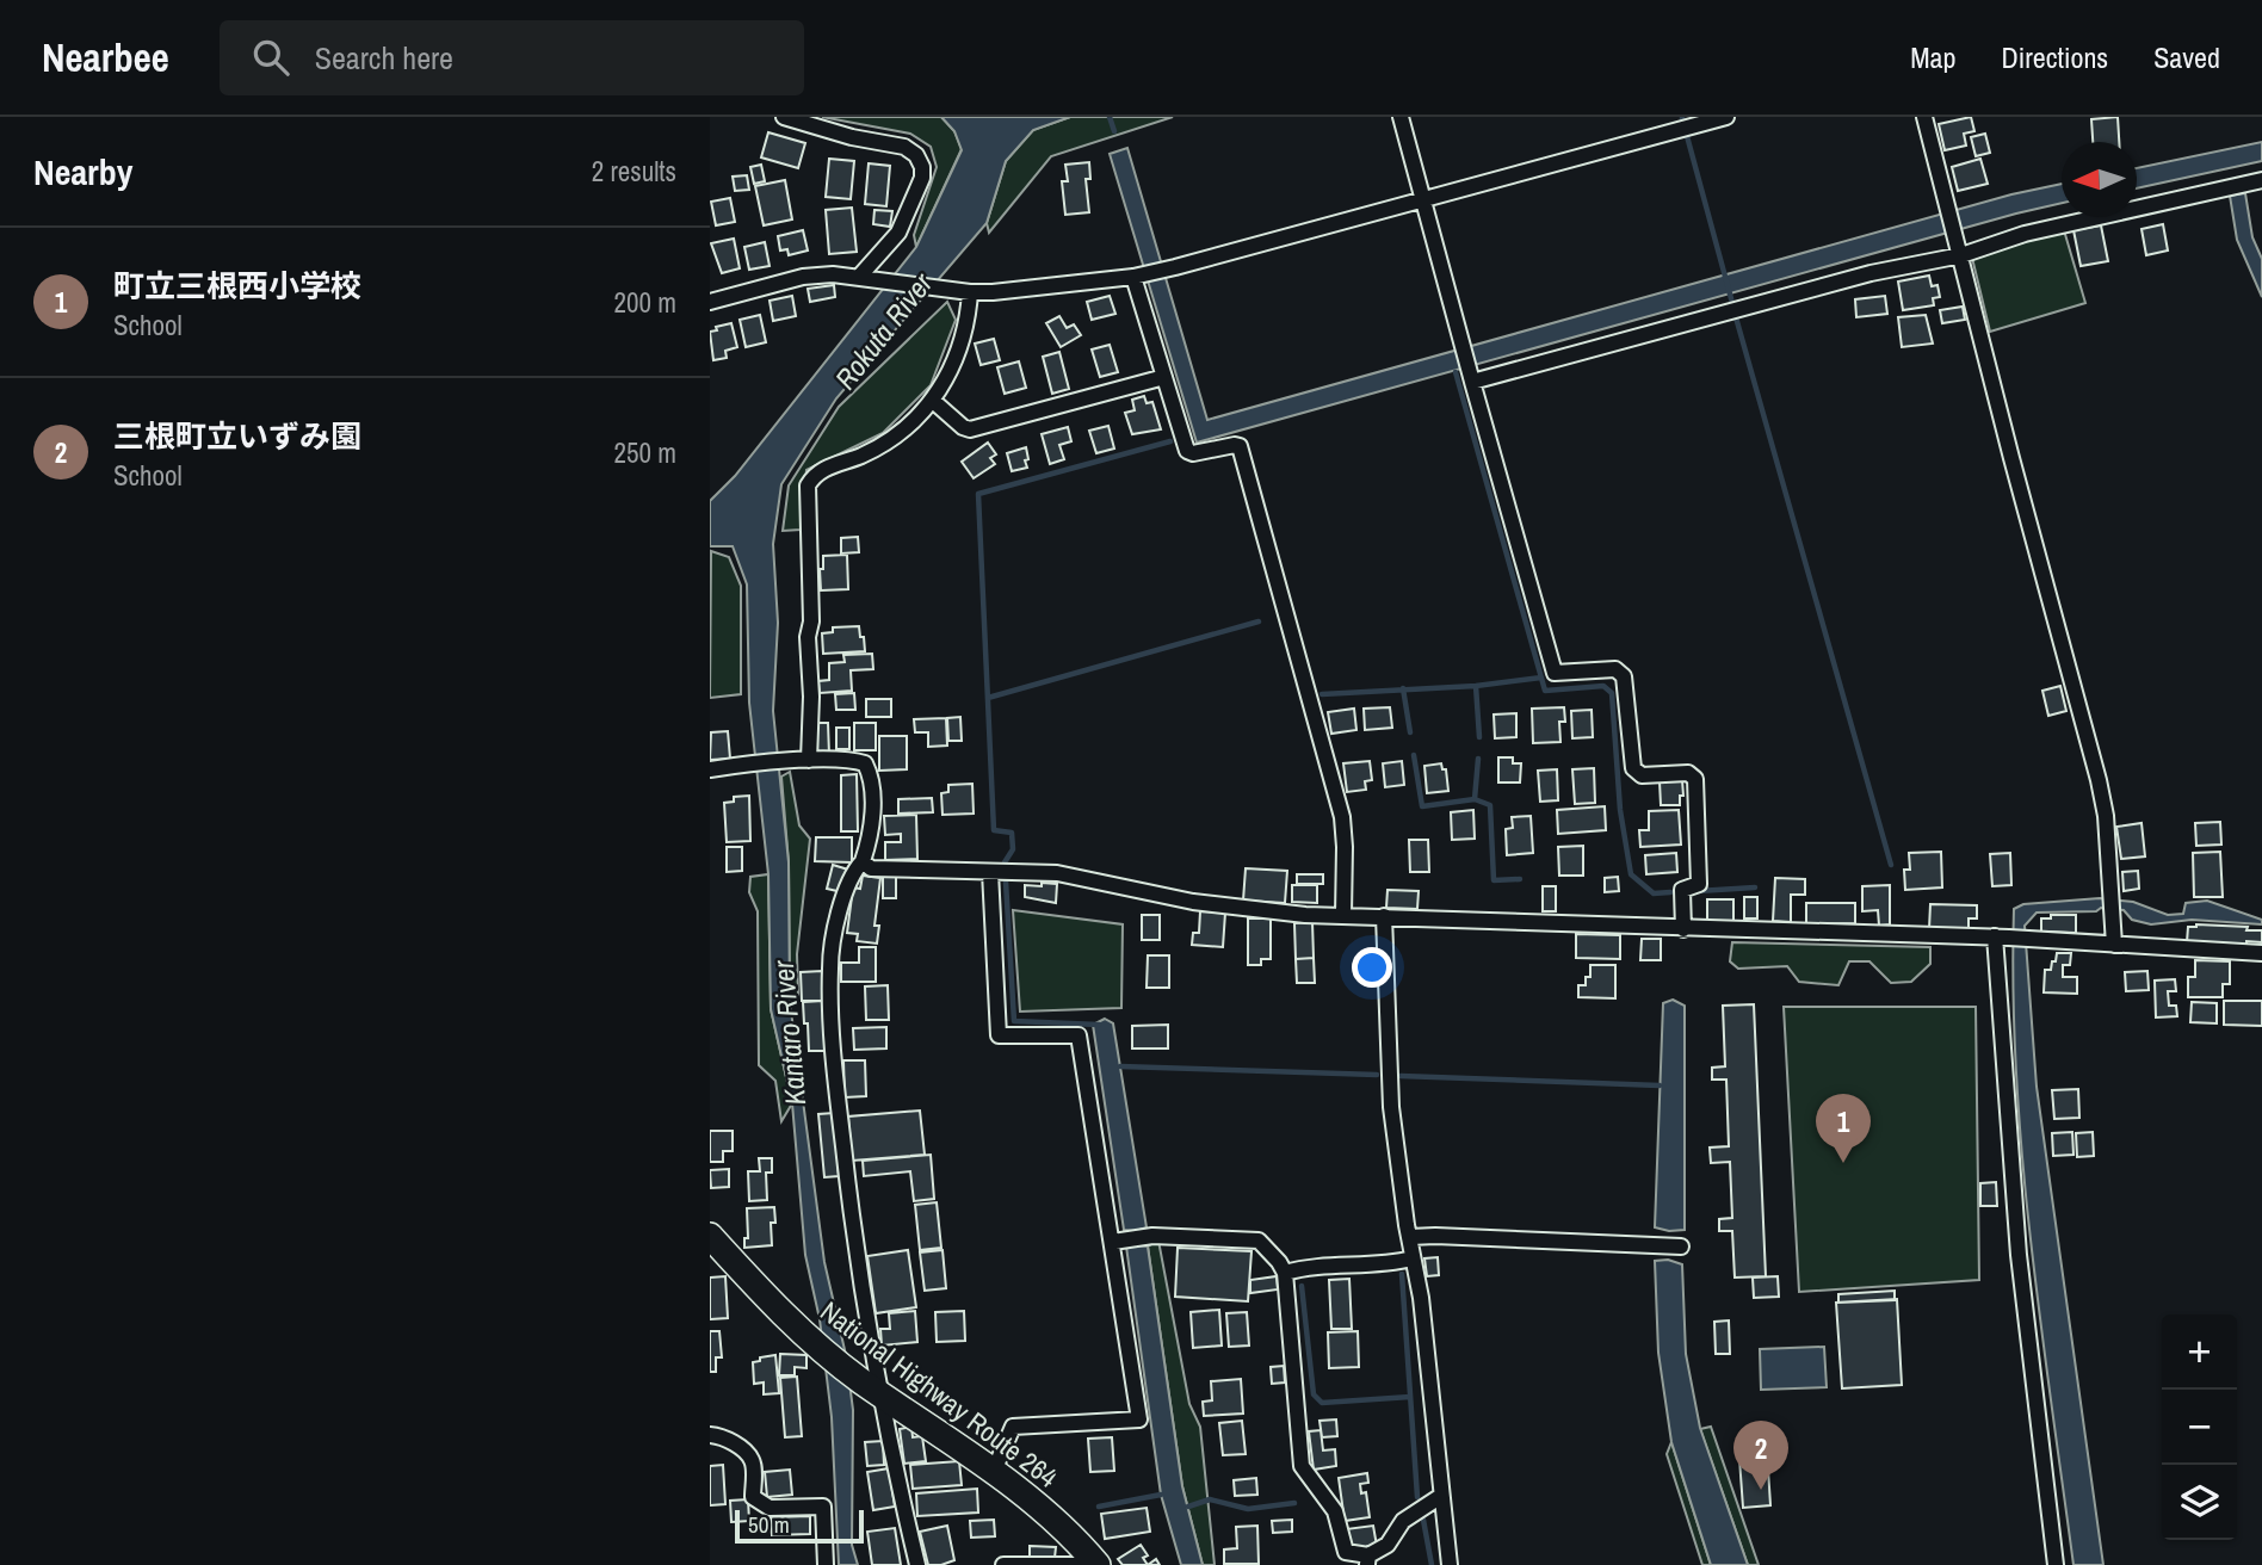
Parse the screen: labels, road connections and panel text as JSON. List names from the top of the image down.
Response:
{
  "streets": {
    "highway": ["National Highway Route 264"]
  },
  "water": ["Rokuta River", "Kantaro River"],
  "scale_bar": "50 m",
  "north": "left",
  "page": {
    "header": "Nearbee",
    "search": "Search here",
    "nav": ["Map", "Directions", "Saved"],
    "heading": ["Nearby", "2 results"],
    "list": [
      {
        "mark": "1",
        "name": "町立三根西小学校",
        "note": "School",
        "value": "200 m"
      },
      {
        "mark": "2",
        "name": "三根町立いずみ園",
        "note": "School",
        "value": "250 m"
      }
    ],
    "pins": ["1", "2"],
    "map_buttons": ["+", "−"],
    "scale": "50 m"
  }
}
